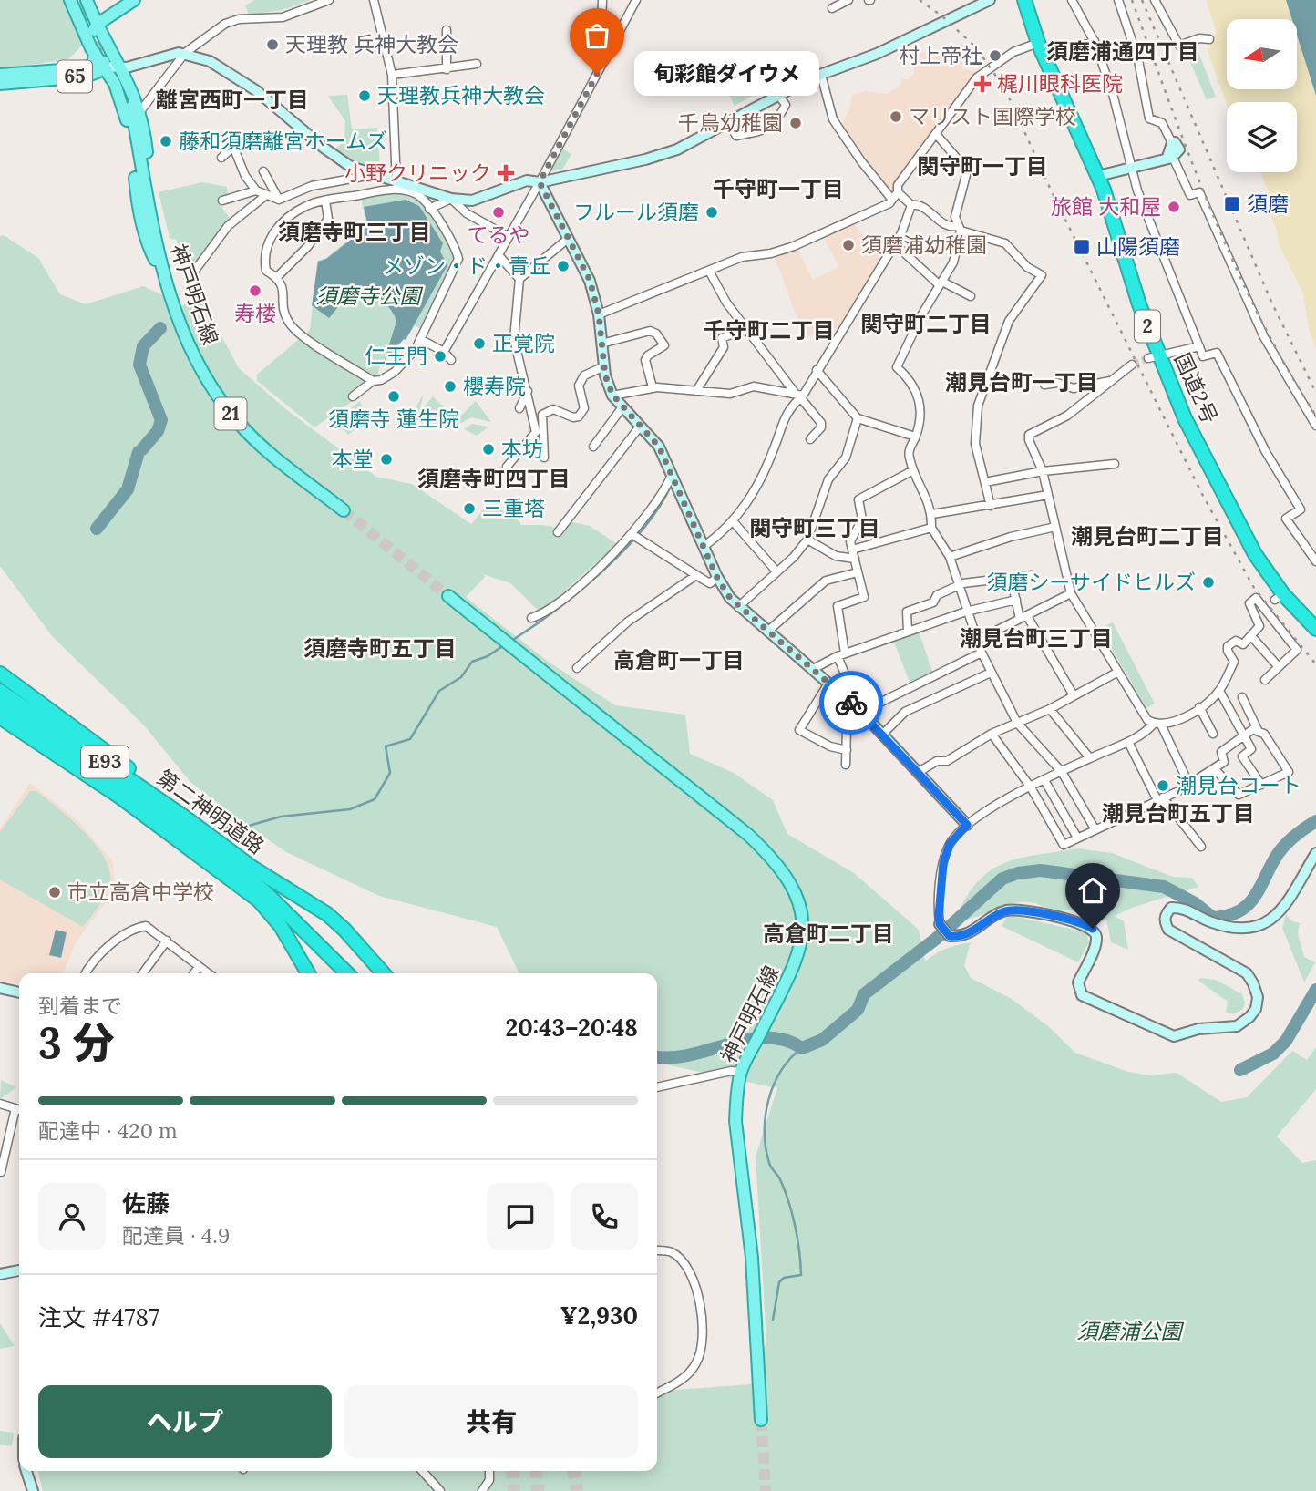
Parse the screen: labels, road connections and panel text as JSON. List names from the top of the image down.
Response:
{
  "streets": {
    "highway": [
      "2",
      "国道2号",
      "E93",
      "第二神明道路"
    ],
    "main road": ["65", "神戸明石線", "21"]
  },
  "crossings": [
    ["65", "神戸明石線"]
  ],
  "districts": [
    "須磨浦通四丁目",
    "離宮西町一丁目",
    "関守町一丁目",
    "千守町一丁目",
    "須磨寺町三丁目",
    "関守町二丁目",
    "千守町二丁目",
    "潮見台町一丁目",
    "須磨寺町四丁目",
    "関守町三丁目",
    "潮見台町二丁目",
    "潮見台町三丁目",
    "須磨寺町五丁目",
    "高倉町一丁目",
    "潮見台町五丁目",
    "高倉町二丁目"
  ],
  "parks": ["須磨寺公園", "須磨浦公園"],
  "places": {
    "other": [
      "天理教 兵神大教会",
      "村上帝社",
      "旬彩館ダイウメ",
      "天理教兵神大教会",
      "マリスト国際学校",
      "千鳥幼稚園",
      "藤和須磨離宮ホームズ",
      "旅館 大和屋",
      "てるや",
      "フルール須磨",
      "須磨浦幼稚園",
      "メゾン・ド・青丘",
      "寿楼",
      "正覚院",
      "仁王門",
      "櫻寿院",
      "須磨寺 蓮生院",
      "本坊",
      "本堂",
      "三重塔",
      "須磨シーサイドヒルズ",
      "潮見台コート",
      "市立高倉中学校"
    ],
    "health": ["梶川眼科医院", "小野クリニック"],
    "transit": ["須磨", "山陽須磨"]
  },
  "north": "left",
  "page": {
    "bubble": "旬彩館ダイウメ",
    "heading": ["3 分", "到着まで", "20:43–20:48"],
    "panel": [
      "佐藤",
      "配達員 · 4.9",
      "注文 #4787",
      "¥2,930"
    ],
    "bar": "配達中 · 420 m",
    "buttons": ["ヘルプ", "共有"]
  }
}
